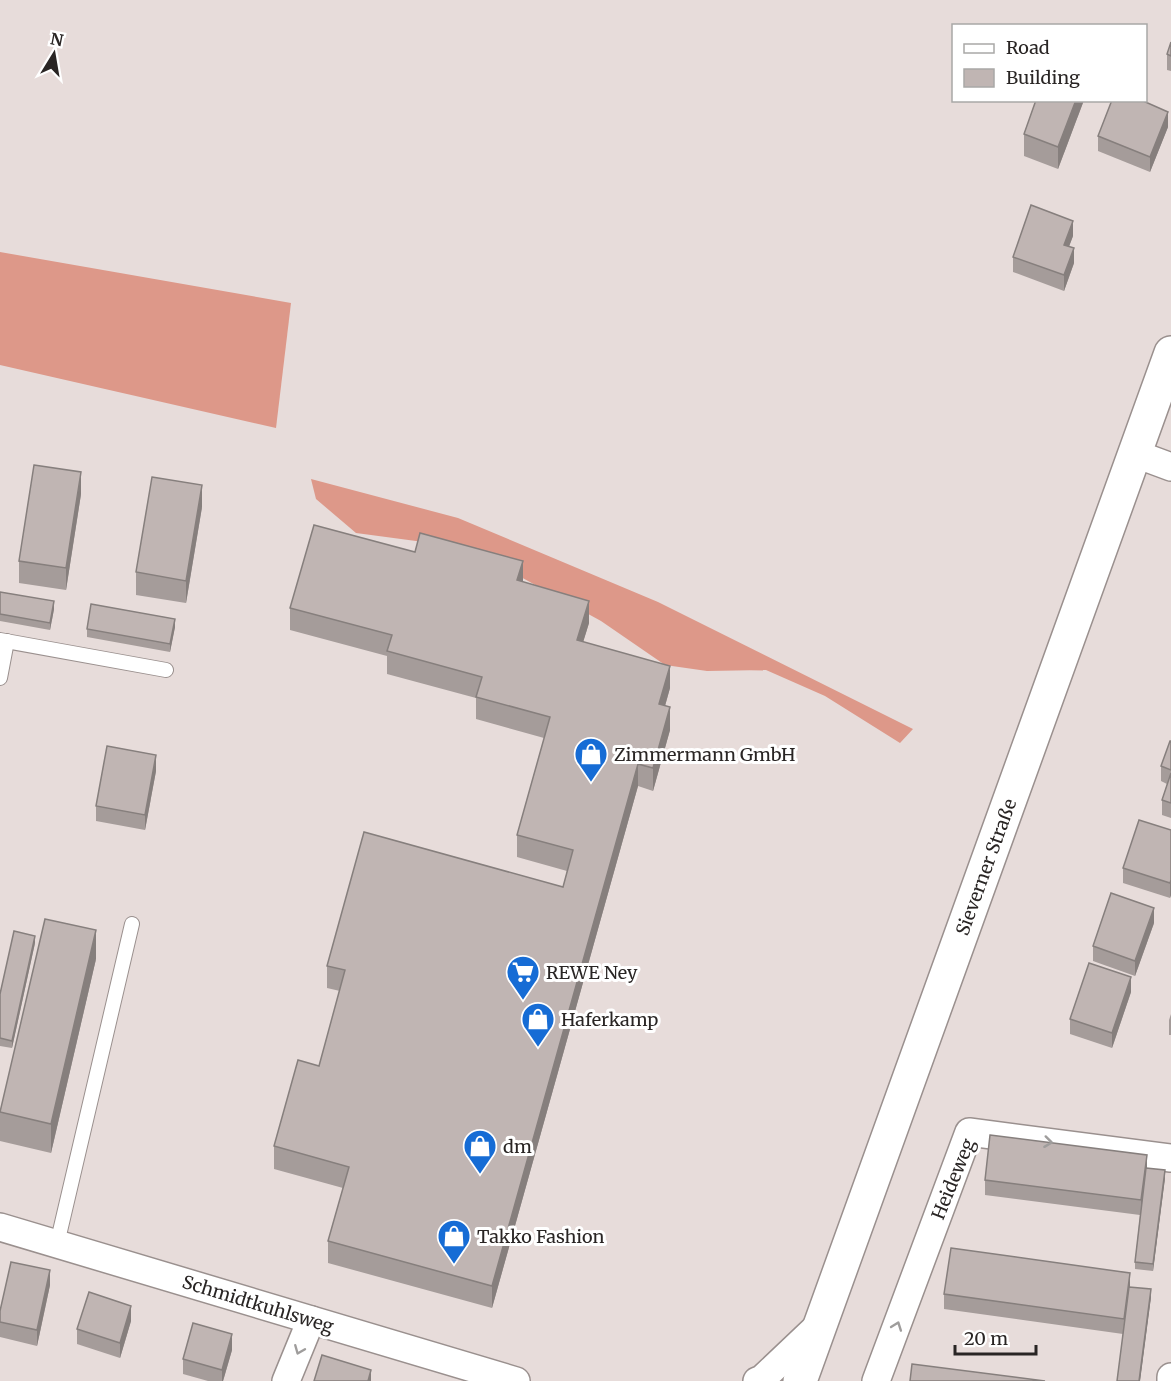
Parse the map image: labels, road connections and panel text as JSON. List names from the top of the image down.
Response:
{
  "streets": {
    "main road": ["Sieverner Straße"],
    "street": ["Heideweg", "Schmidtkuhlsweg"]
  },
  "places": {
    "shop": [
      "Zimmermann GmbH",
      "Haferkamp",
      "dm",
      "Takko Fashion"
    ],
    "supermarket": ["REWE Ney"]
  },
  "legend": ["Road", "Building"],
  "scale_bar": "20 m",
  "north": "top"
}
